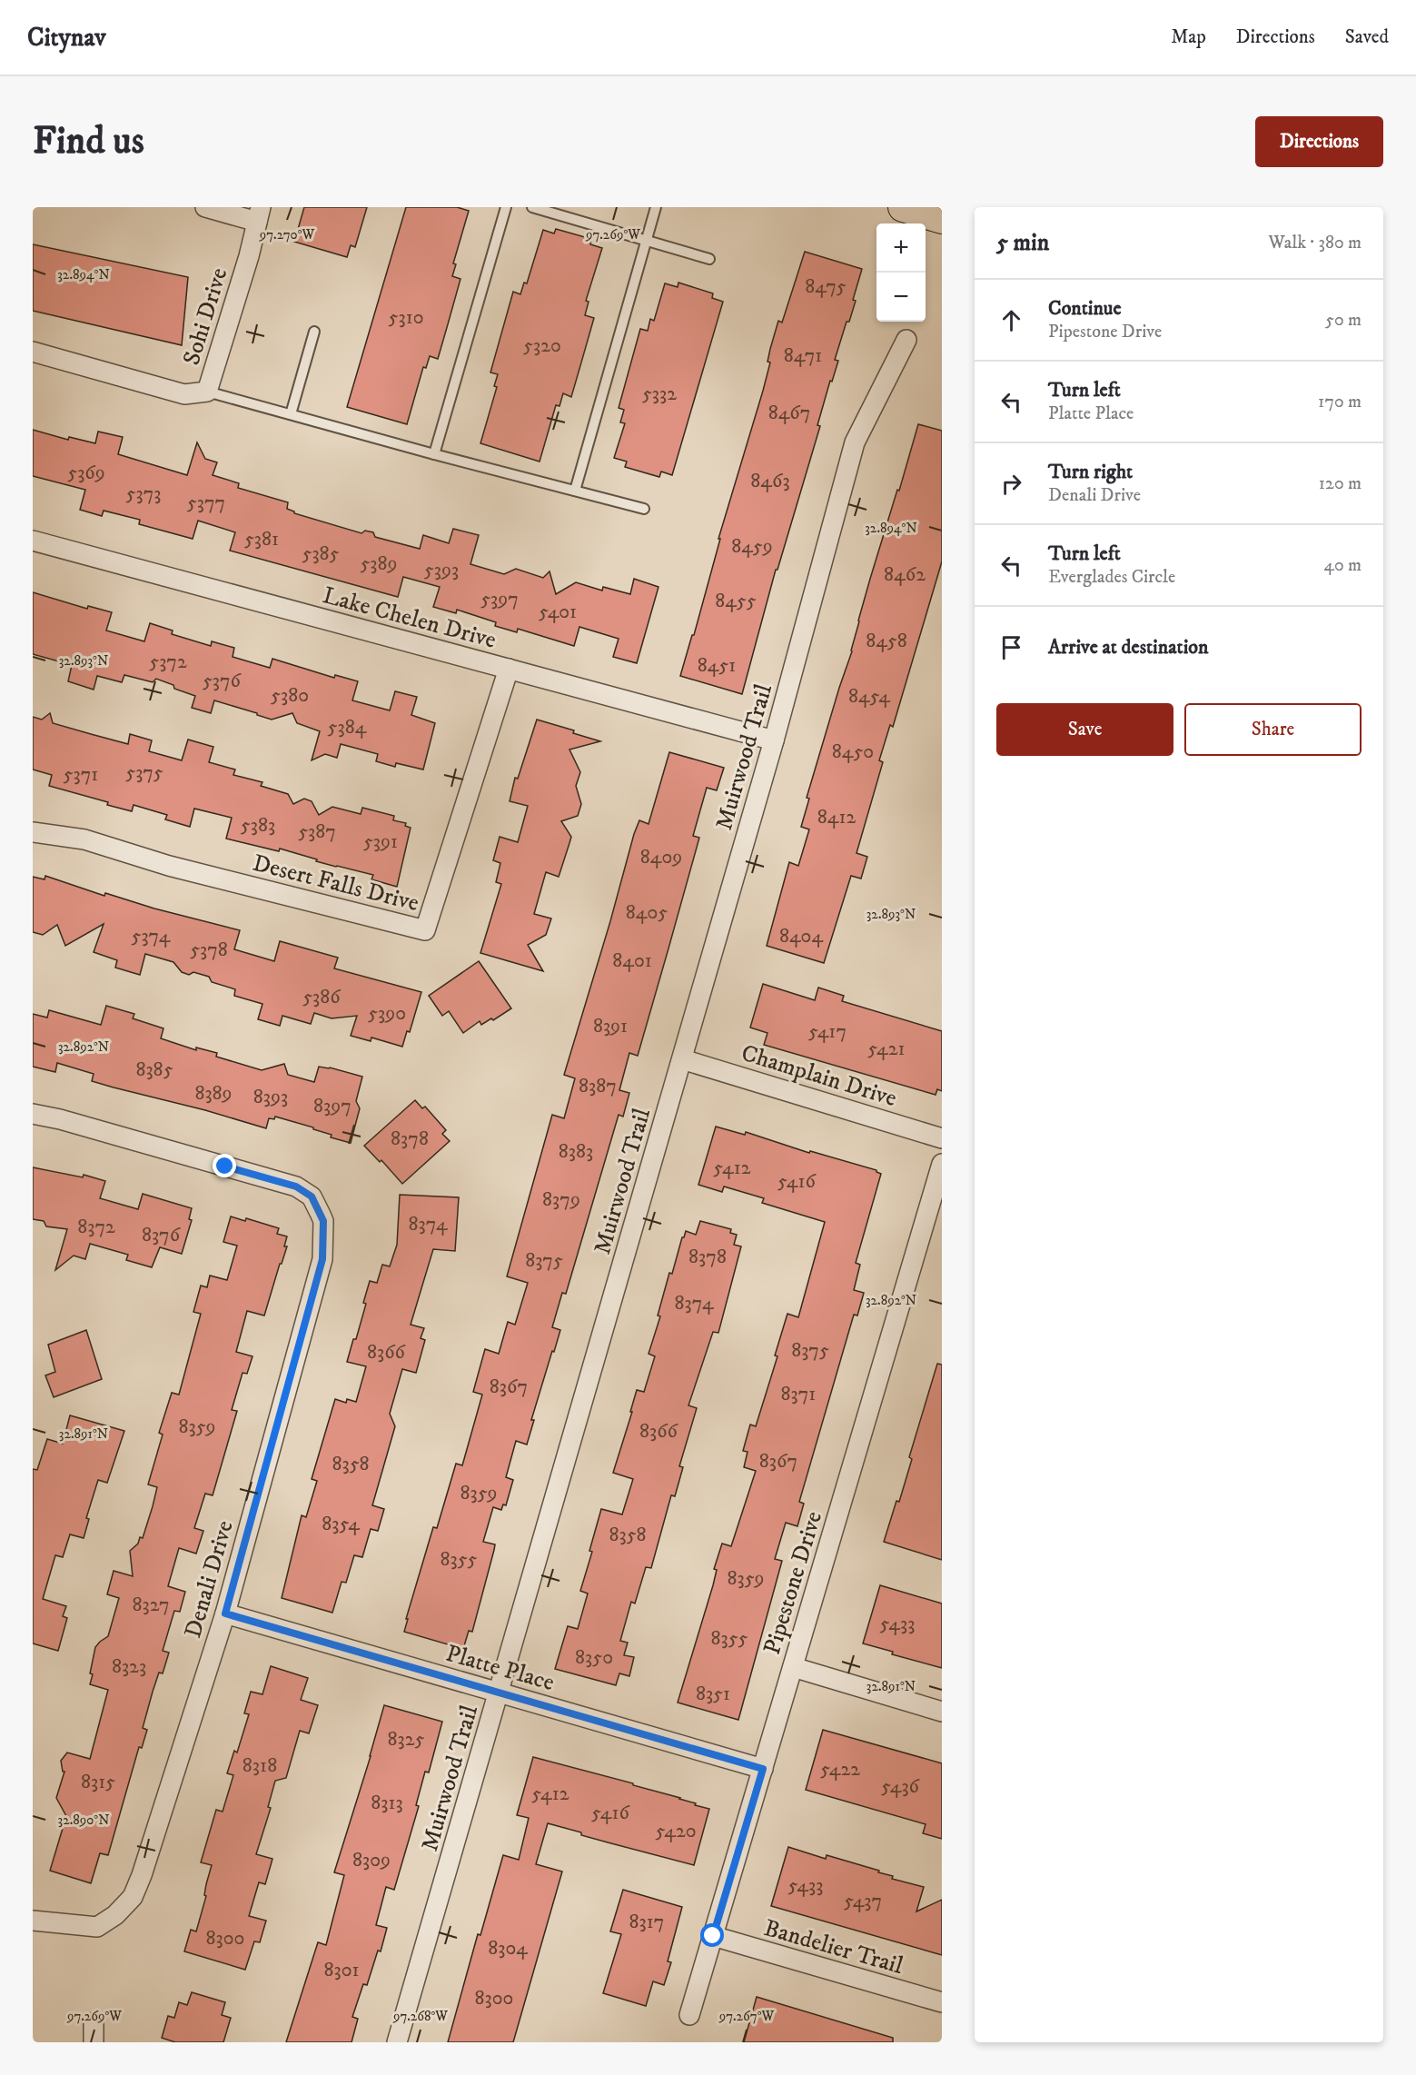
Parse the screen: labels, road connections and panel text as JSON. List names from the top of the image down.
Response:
{
  "streets": {
    "street": [
      "Sohi Drive",
      "Lake Chelen Drive",
      "Muirwood Trail",
      "Desert Falls Drive",
      "Champlain Drive",
      "Denali Drive",
      "Pipestone Drive",
      "Platte Place",
      "Bandelier Trail"
    ]
  },
  "crossings": [
    ["Lake Chelen Drive", "Muirwood Trail"],
    ["Lake Chelen Drive", "Desert Falls Drive"],
    ["Muirwood Trail", "Champlain Drive"],
    ["Muirwood Trail", "Platte Place"],
    ["Denali Drive", "Platte Place"],
    ["Pipestone Drive", "Platte Place"],
    ["Pipestone Drive", "Bandelier Trail"]
  ],
  "house_numbers": [
    "8475",
    "5310",
    "5320",
    "8471",
    "5332",
    "8467",
    "5369",
    "8463",
    "5373",
    "5377",
    "5381",
    "8459",
    "5385",
    "5389",
    "5393",
    "8462",
    "5397",
    "8455",
    "5401",
    "8458",
    "5372",
    "8451",
    "5376",
    "5380",
    "8454",
    "5384",
    "8450",
    "5375",
    "5371",
    "8412",
    "5383",
    "5387",
    "5391",
    "8409",
    "8405",
    "5374",
    "8404",
    "5378",
    "8401",
    "5386",
    "5390",
    "8391",
    "5417",
    "5421",
    "8385",
    "8387",
    "8389",
    "8393",
    "8397",
    "8378",
    "8383",
    "5412",
    "5416",
    "8379",
    "8374",
    "8372",
    "8376",
    "8378",
    "8375",
    "8374",
    "8375",
    "8366",
    "8367",
    "8371",
    "8359",
    "8366",
    "8367",
    "8358",
    "8359",
    "8354",
    "8358",
    "8355",
    "8359",
    "8327",
    "5433",
    "8355",
    "8350",
    "8323",
    "8351",
    "8325",
    "8318",
    "5422",
    "8315",
    "5436",
    "5412",
    "8313",
    "5416",
    "5420",
    "8309",
    "5433",
    "5437",
    "8317",
    "8300",
    "8304",
    "8301",
    "8300"
  ],
  "page": {
    "header": "Citynav",
    "nav": ["Map", "Directions", "Saved"],
    "buttons": [
      "Directions",
      ["Save", "Share"]
    ],
    "title": "Find us",
    "heading": ["5 min", "Walk · 380 m"],
    "map_buttons": ["+", "−"],
    "list": [
      ["Continue", "Pipestone Drive", "50 m"],
      ["Turn left", "Platte Place", "170 m"],
      ["Turn right", "Denali Drive", "120 m"],
      ["Turn left", "Everglades Circle", "40 m"],
      "Arrive at destination"
    ]
  },
  "coordinates": [
    "97.270°W",
    "97.269°W",
    "32.894°N",
    "32.893°N",
    "32.892°N",
    "32.891°N",
    "32.890°N",
    "97.268°W",
    "97.267°W"
  ]
}
